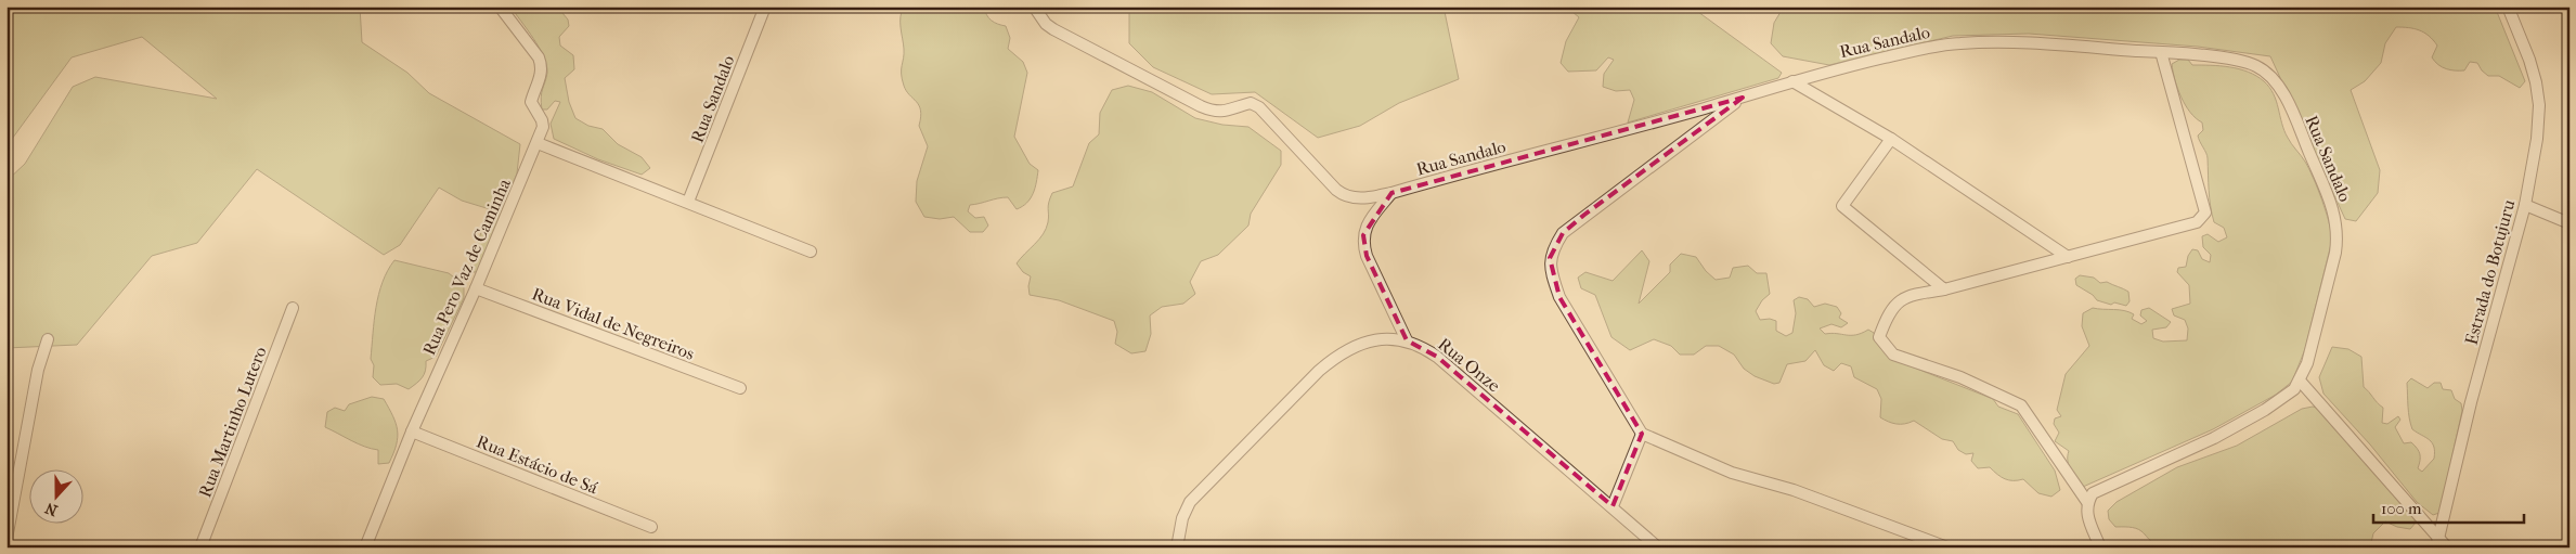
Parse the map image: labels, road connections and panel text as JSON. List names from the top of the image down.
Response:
{
  "streets": {
    "street": [
      "Rua Sandalo",
      "Rua Pero Vaz de Caminha",
      "Estrada do Botujuru",
      "Rua Vidal de Negreiros",
      "Rua Onze",
      "Rua Martinho Lutero",
      "Rua Estácio de Sá"
    ]
  },
  "crossings": [
    ["Rua Pero Vaz de Caminha", "Rua Vidal de Negreiros"],
    ["Rua Pero Vaz de Caminha", "Rua Estácio de Sá"]
  ],
  "scale_bar": "100 m",
  "north": "bottom"
}
